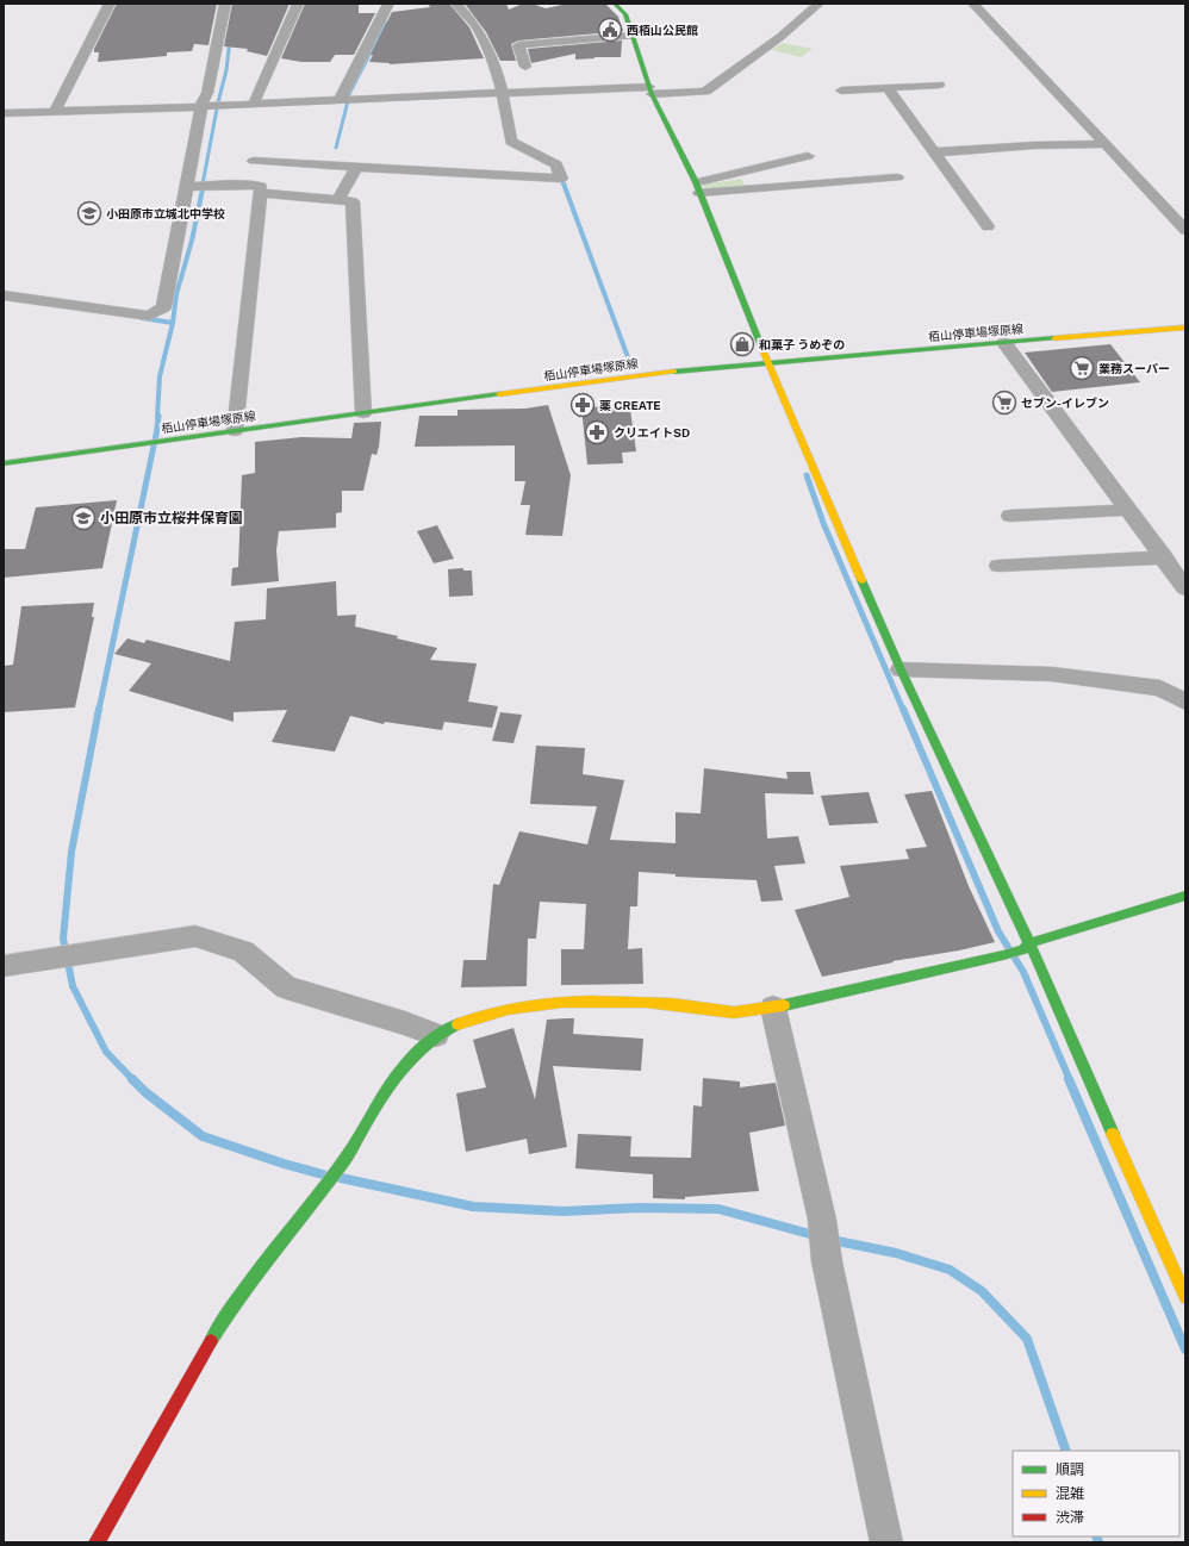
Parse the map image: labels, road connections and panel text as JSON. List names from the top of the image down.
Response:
{
  "streets": {
    "street": ["栢山停車場塚原線"]
  },
  "places": {
    "public building": ["西栢山公民館"],
    "school or university": ["小田原市立城北中学校", "小田原市立桜井保育園"],
    "shop": ["和菓子 うめぞの"],
    "supermarket": ["業務スーパー", "セブン-イレブン"],
    "pharmacy": ["薬 CREATE", "クリエイトSD"]
  },
  "legend": ["順調", "混雑", "渋滞"]
}
